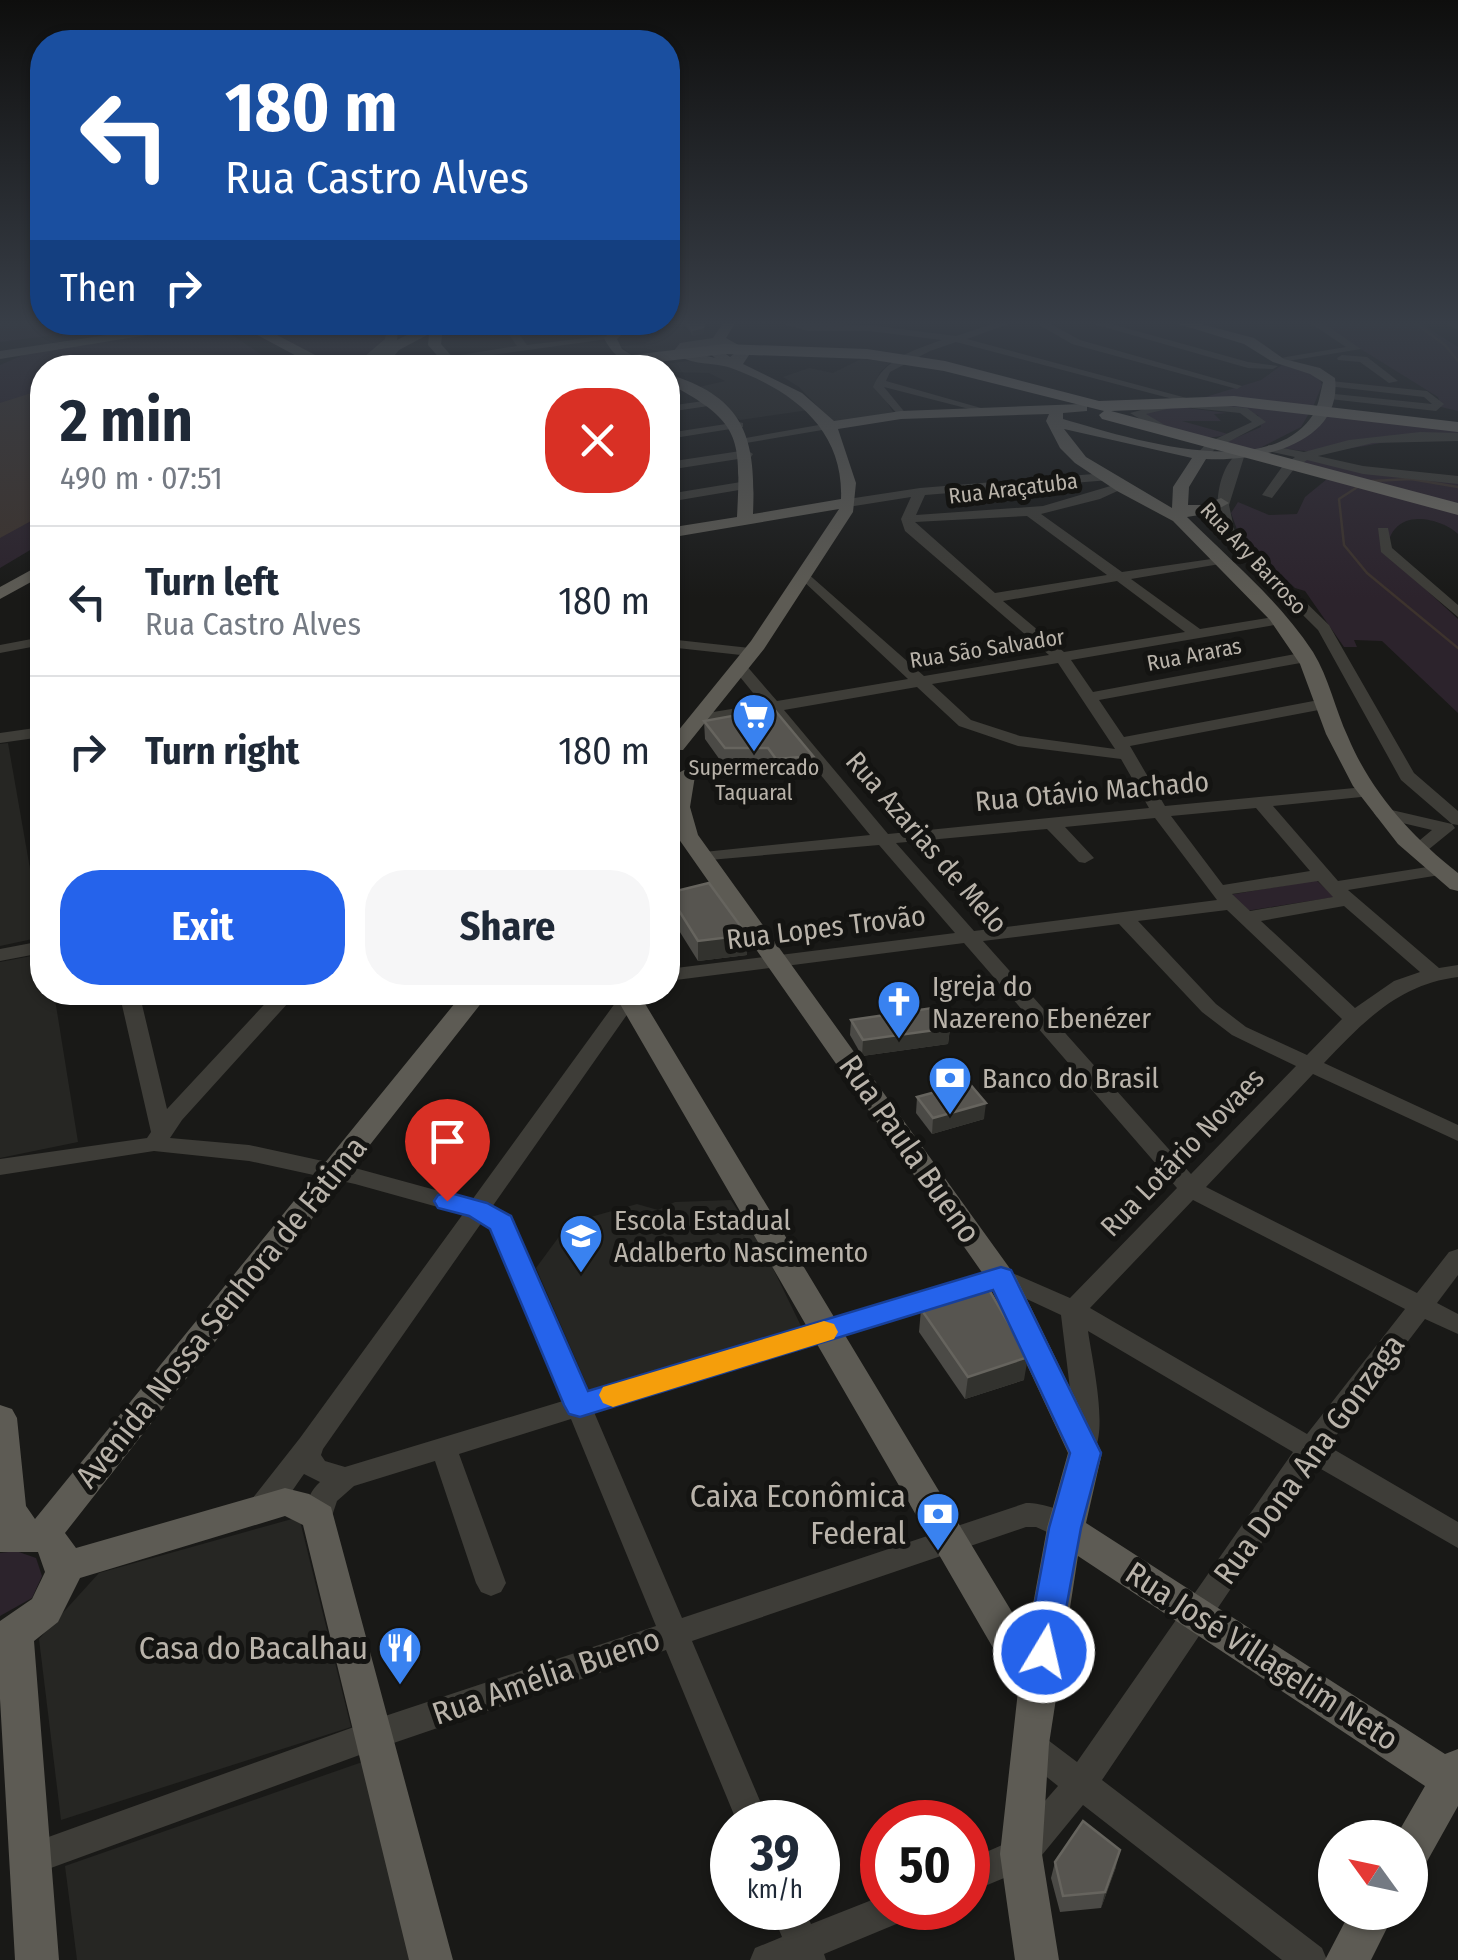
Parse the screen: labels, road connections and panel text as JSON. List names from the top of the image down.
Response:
{
  "streets": {
    "main road": [
      "Rua Ary Barroso",
      "Rua Paula Bueno",
      "Avenida Nossa Senhora de Fátima",
      "Rua José Villagelim Neto"
    ],
    "street": [
      "Rua Araçatuba",
      "Rua São Salvador",
      "Rua Araras",
      "Rua Otávio Machado",
      "Rua Azarias de Melo",
      "Rua Lopes Trovão",
      "Rua Lotário Novaes",
      "Rua Dona Ana Gonzaga",
      "Rua Amélia Bueno"
    ]
  },
  "crossings": [
    ["Rua Ary Barroso", "Rua São Salvador"],
    ["Rua Ary Barroso", "Rua Araras"],
    ["Rua Ary Barroso", "Rua Otávio Machado"],
    ["Rua Ary Barroso", "Rua Lopes Trovão"],
    ["Rua São Salvador", "Rua Azarias de Melo"],
    ["Rua Otávio Machado", "Rua Azarias de Melo"],
    ["Rua Otávio Machado", "Rua Paula Bueno"],
    ["Rua Azarias de Melo", "Rua Lopes Trovão"],
    ["Rua Azarias de Melo", "Rua Lotário Novaes"],
    ["Rua Azarias de Melo", "Rua Dona Ana Gonzaga"],
    ["Rua Lopes Trovão", "Rua Paula Bueno"],
    ["Rua Dona Ana Gonzaga", "Rua José Villagelim Neto"],
    ["Rua José Villagelim Neto", "Rua Amélia Bueno"]
  ],
  "places": {
    "supermarket": ["Supermercado Taquaral"],
    "church": ["Igreja do Nazereno Ebenézer"],
    "bank": ["Banco do Brasil", "Caixa Econômica Federal"],
    "school or university": ["Escola Estadual Adalberto Nascimento"],
    "restaurant": ["Casa do Bacalhau"]
  },
  "north": "top left",
  "page": {
    "turn": ["180 m", "Rua Castro Alves"],
    "then": "Then",
    "heading": ["2 min", "490 m · 07:51"],
    "list": [
      {
        "name": "Turn left",
        "note": "Rua Castro Alves",
        "value": "180 m"
      },
      {
        "name": "Turn right",
        "value": "180 m"
      }
    ],
    "buttons": ["Exit", "Share"],
    "speed": "39 km/h",
    "limit": "50"
  }
}
